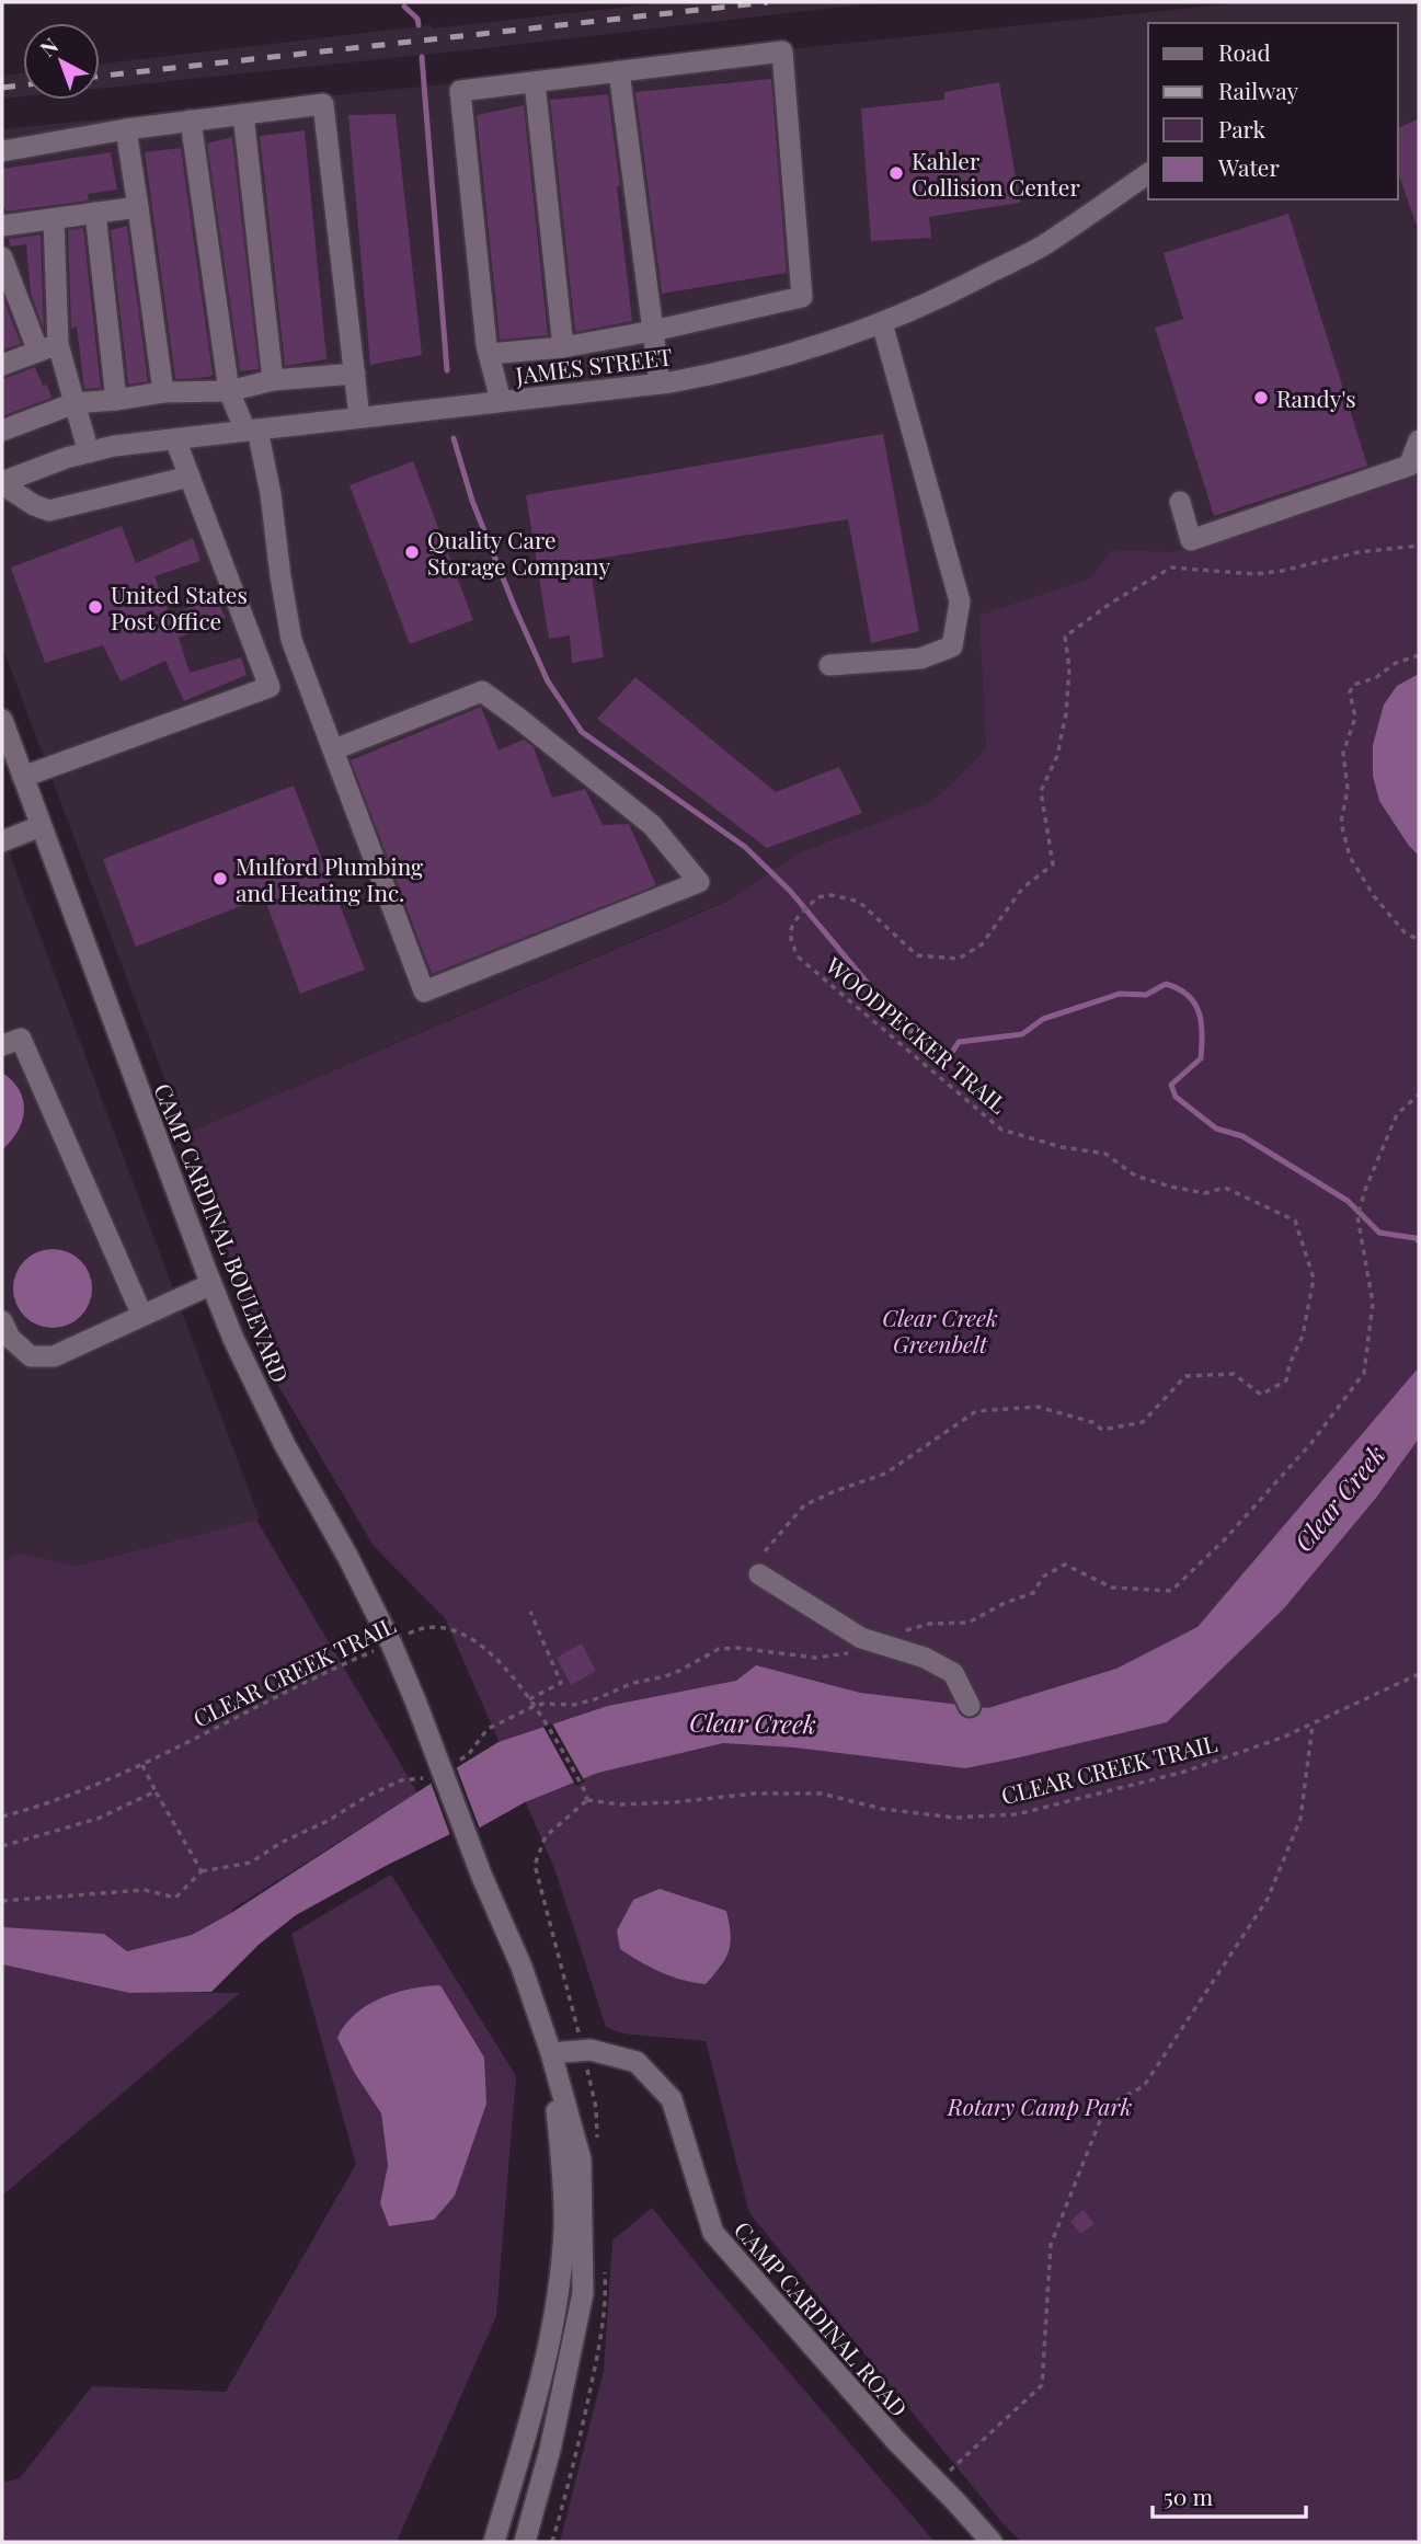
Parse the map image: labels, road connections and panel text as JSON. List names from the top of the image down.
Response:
{
  "streets": {
    "street": ["JAMES STREET", "CAMP CARDINAL BOULEVARD", "CAMP CARDINAL ROAD"],
    "path": ["WOODPECKER TRAIL", "CLEAR CREEK TRAIL"]
  },
  "crossings": [
    ["CAMP CARDINAL BOULEVARD", "CLEAR CREEK TRAIL"],
    ["CAMP CARDINAL BOULEVARD", "CAMP CARDINAL ROAD"]
  ],
  "water": ["Clear Creek"],
  "parks": ["Clear Creek Greenbelt", "Rotary Camp Park"],
  "places": [
    "Kahler Collision Center",
    "Randy's",
    "Quality Care Storage Company",
    "United States Post Office",
    "Mulford Plumbing and Heating Inc."
  ],
  "legend": [
    "Road",
    "Railway",
    "Park",
    "Water"
  ],
  "scale_bar": "50 m",
  "north": "top left"
}
